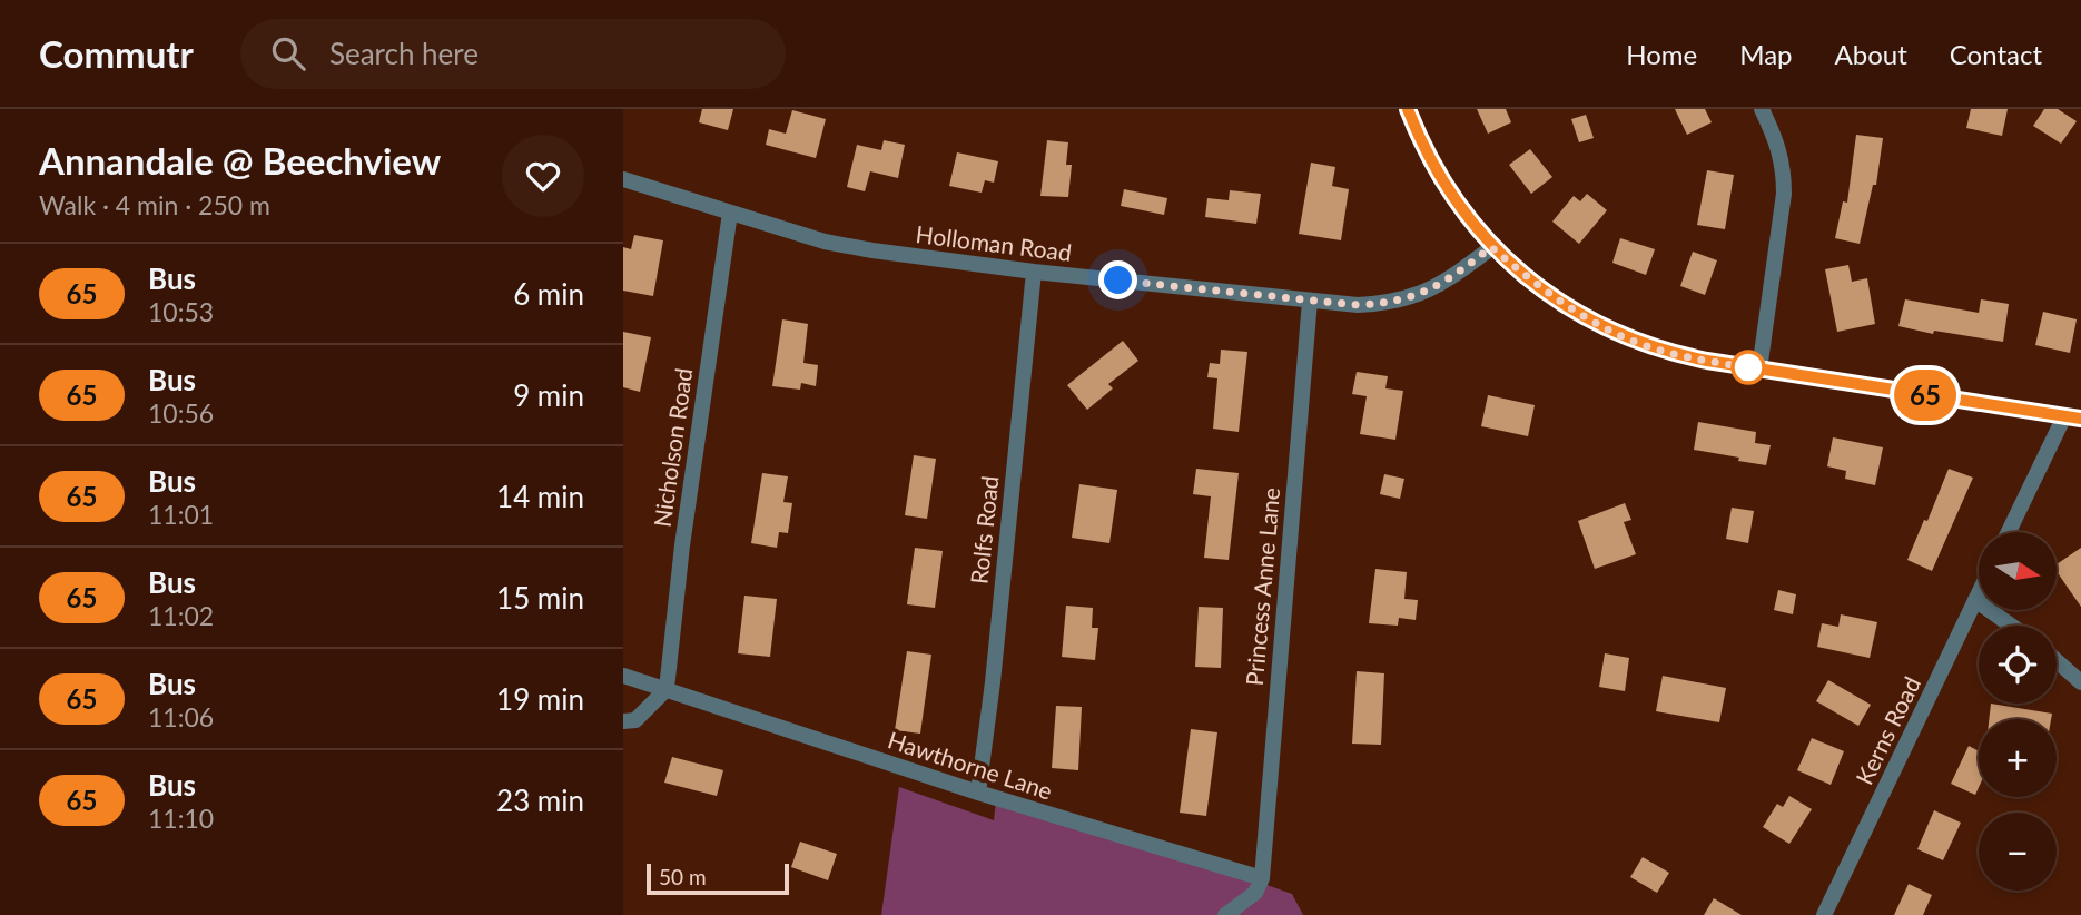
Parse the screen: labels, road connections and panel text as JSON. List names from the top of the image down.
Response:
{
  "streets": {
    "street": [
      "Holloman Road",
      "Nicholson Road",
      "Rolfs Road",
      "Princess Anne Lane",
      "Kerns Road",
      "Hawthorne Lane"
    ]
  },
  "crossings": [
    ["Holloman Road", "Nicholson Road"],
    ["Holloman Road", "Rolfs Road"],
    ["Holloman Road", "Princess Anne Lane"],
    ["Nicholson Road", "Hawthorne Lane"],
    ["Rolfs Road", "Hawthorne Lane"],
    ["Princess Anne Lane", "Hawthorne Lane"]
  ],
  "lines": ["bus line 65"],
  "scale_bar": "50 m",
  "north": "right",
  "page": {
    "header": "Commutr",
    "search": "Search here",
    "nav": [
      "Home",
      "Map",
      "About",
      "Contact"
    ],
    "heading": ["Annandale @ Beechview", "Walk · 4 min · 250 m"],
    "on_map": "65",
    "list": [
      {
        "mark": "65",
        "name": "Bus",
        "note": "10:53",
        "value": "6 min"
      },
      {
        "mark": "65",
        "name": "Bus",
        "note": "10:56",
        "value": "9 min"
      },
      {
        "mark": "65",
        "name": "Bus",
        "note": "11:01",
        "value": "14 min"
      },
      {
        "mark": "65",
        "name": "Bus",
        "note": "11:02",
        "value": "15 min"
      },
      {
        "mark": "65",
        "name": "Bus",
        "note": "11:06",
        "value": "19 min"
      },
      {
        "mark": "65",
        "name": "Bus",
        "note": "11:10",
        "value": "23 min"
      }
    ],
    "map_buttons": ["+", "−"],
    "scale": "50 m"
  }
}
